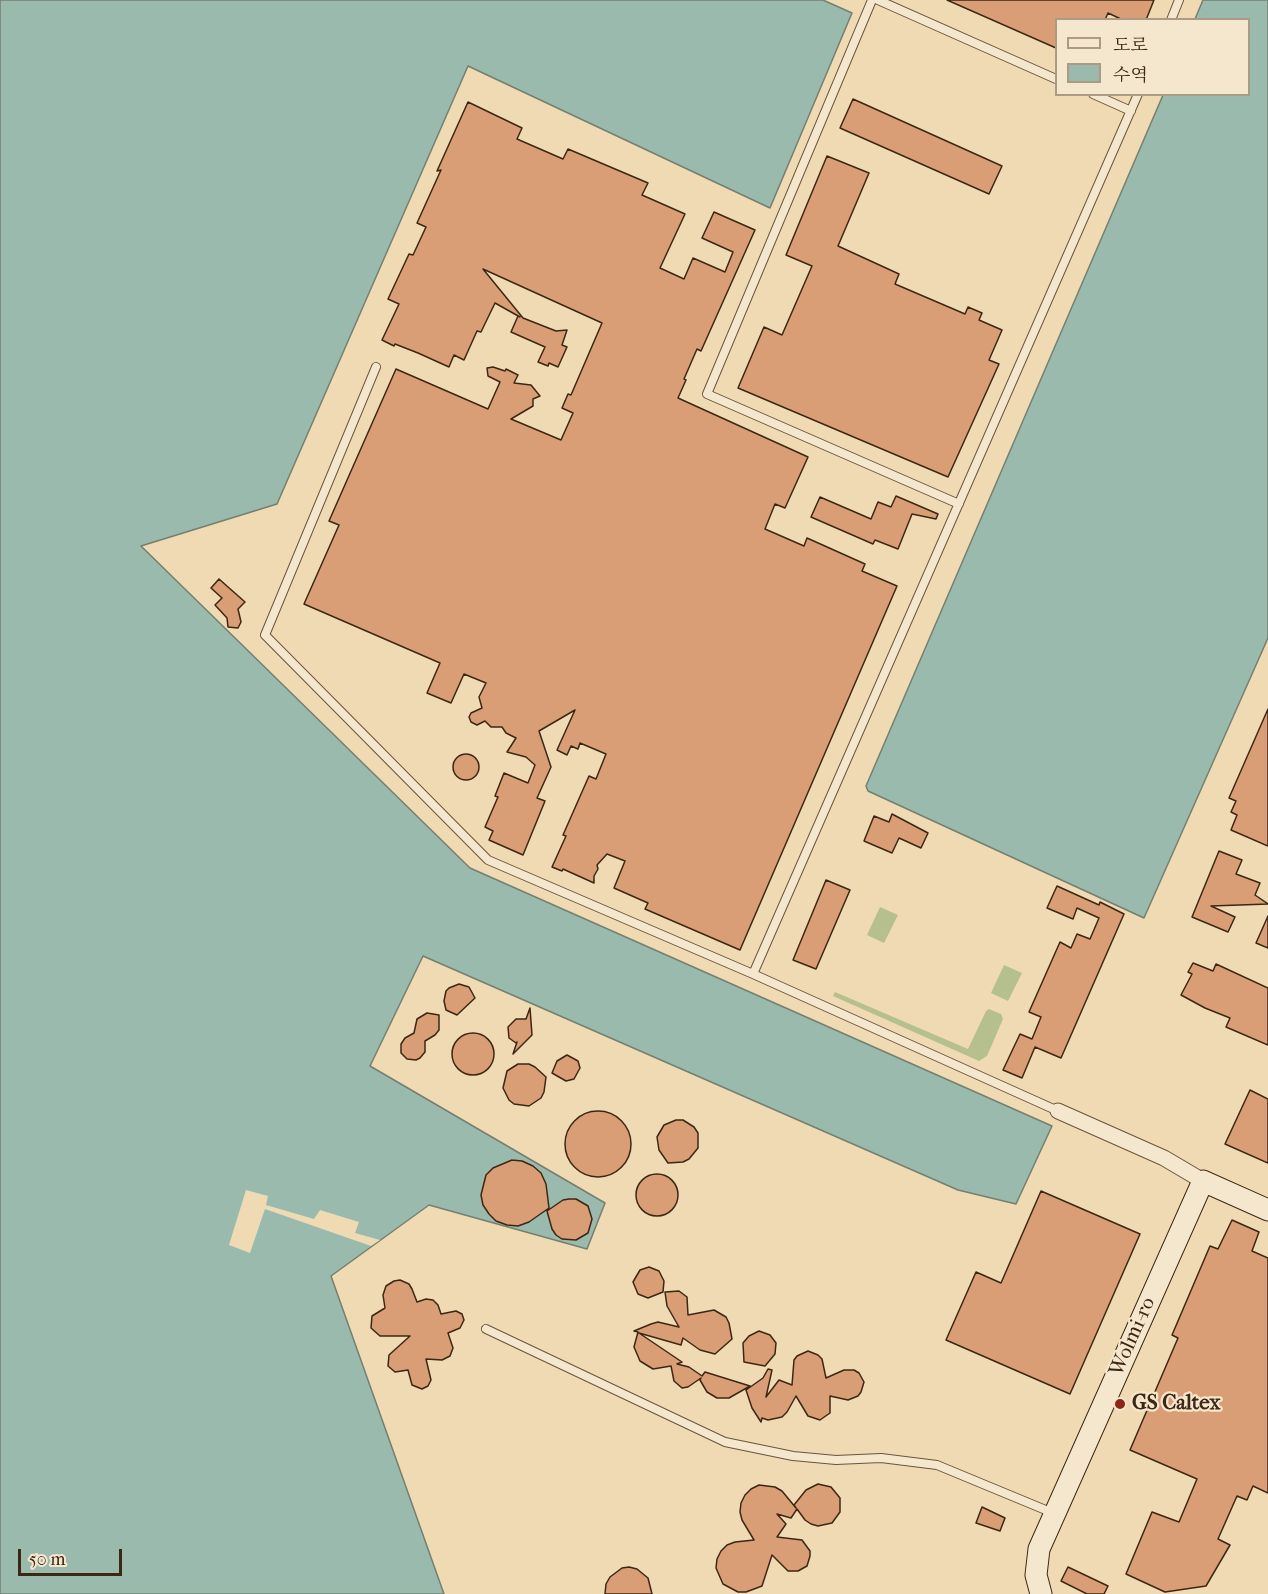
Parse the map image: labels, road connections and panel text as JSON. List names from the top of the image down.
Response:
{
  "streets": {
    "main road": ["Wolmi-ro"]
  },
  "places": ["GS Caltex"],
  "legend": ["도로", "수역"],
  "scale_bar": "50 m"
}
